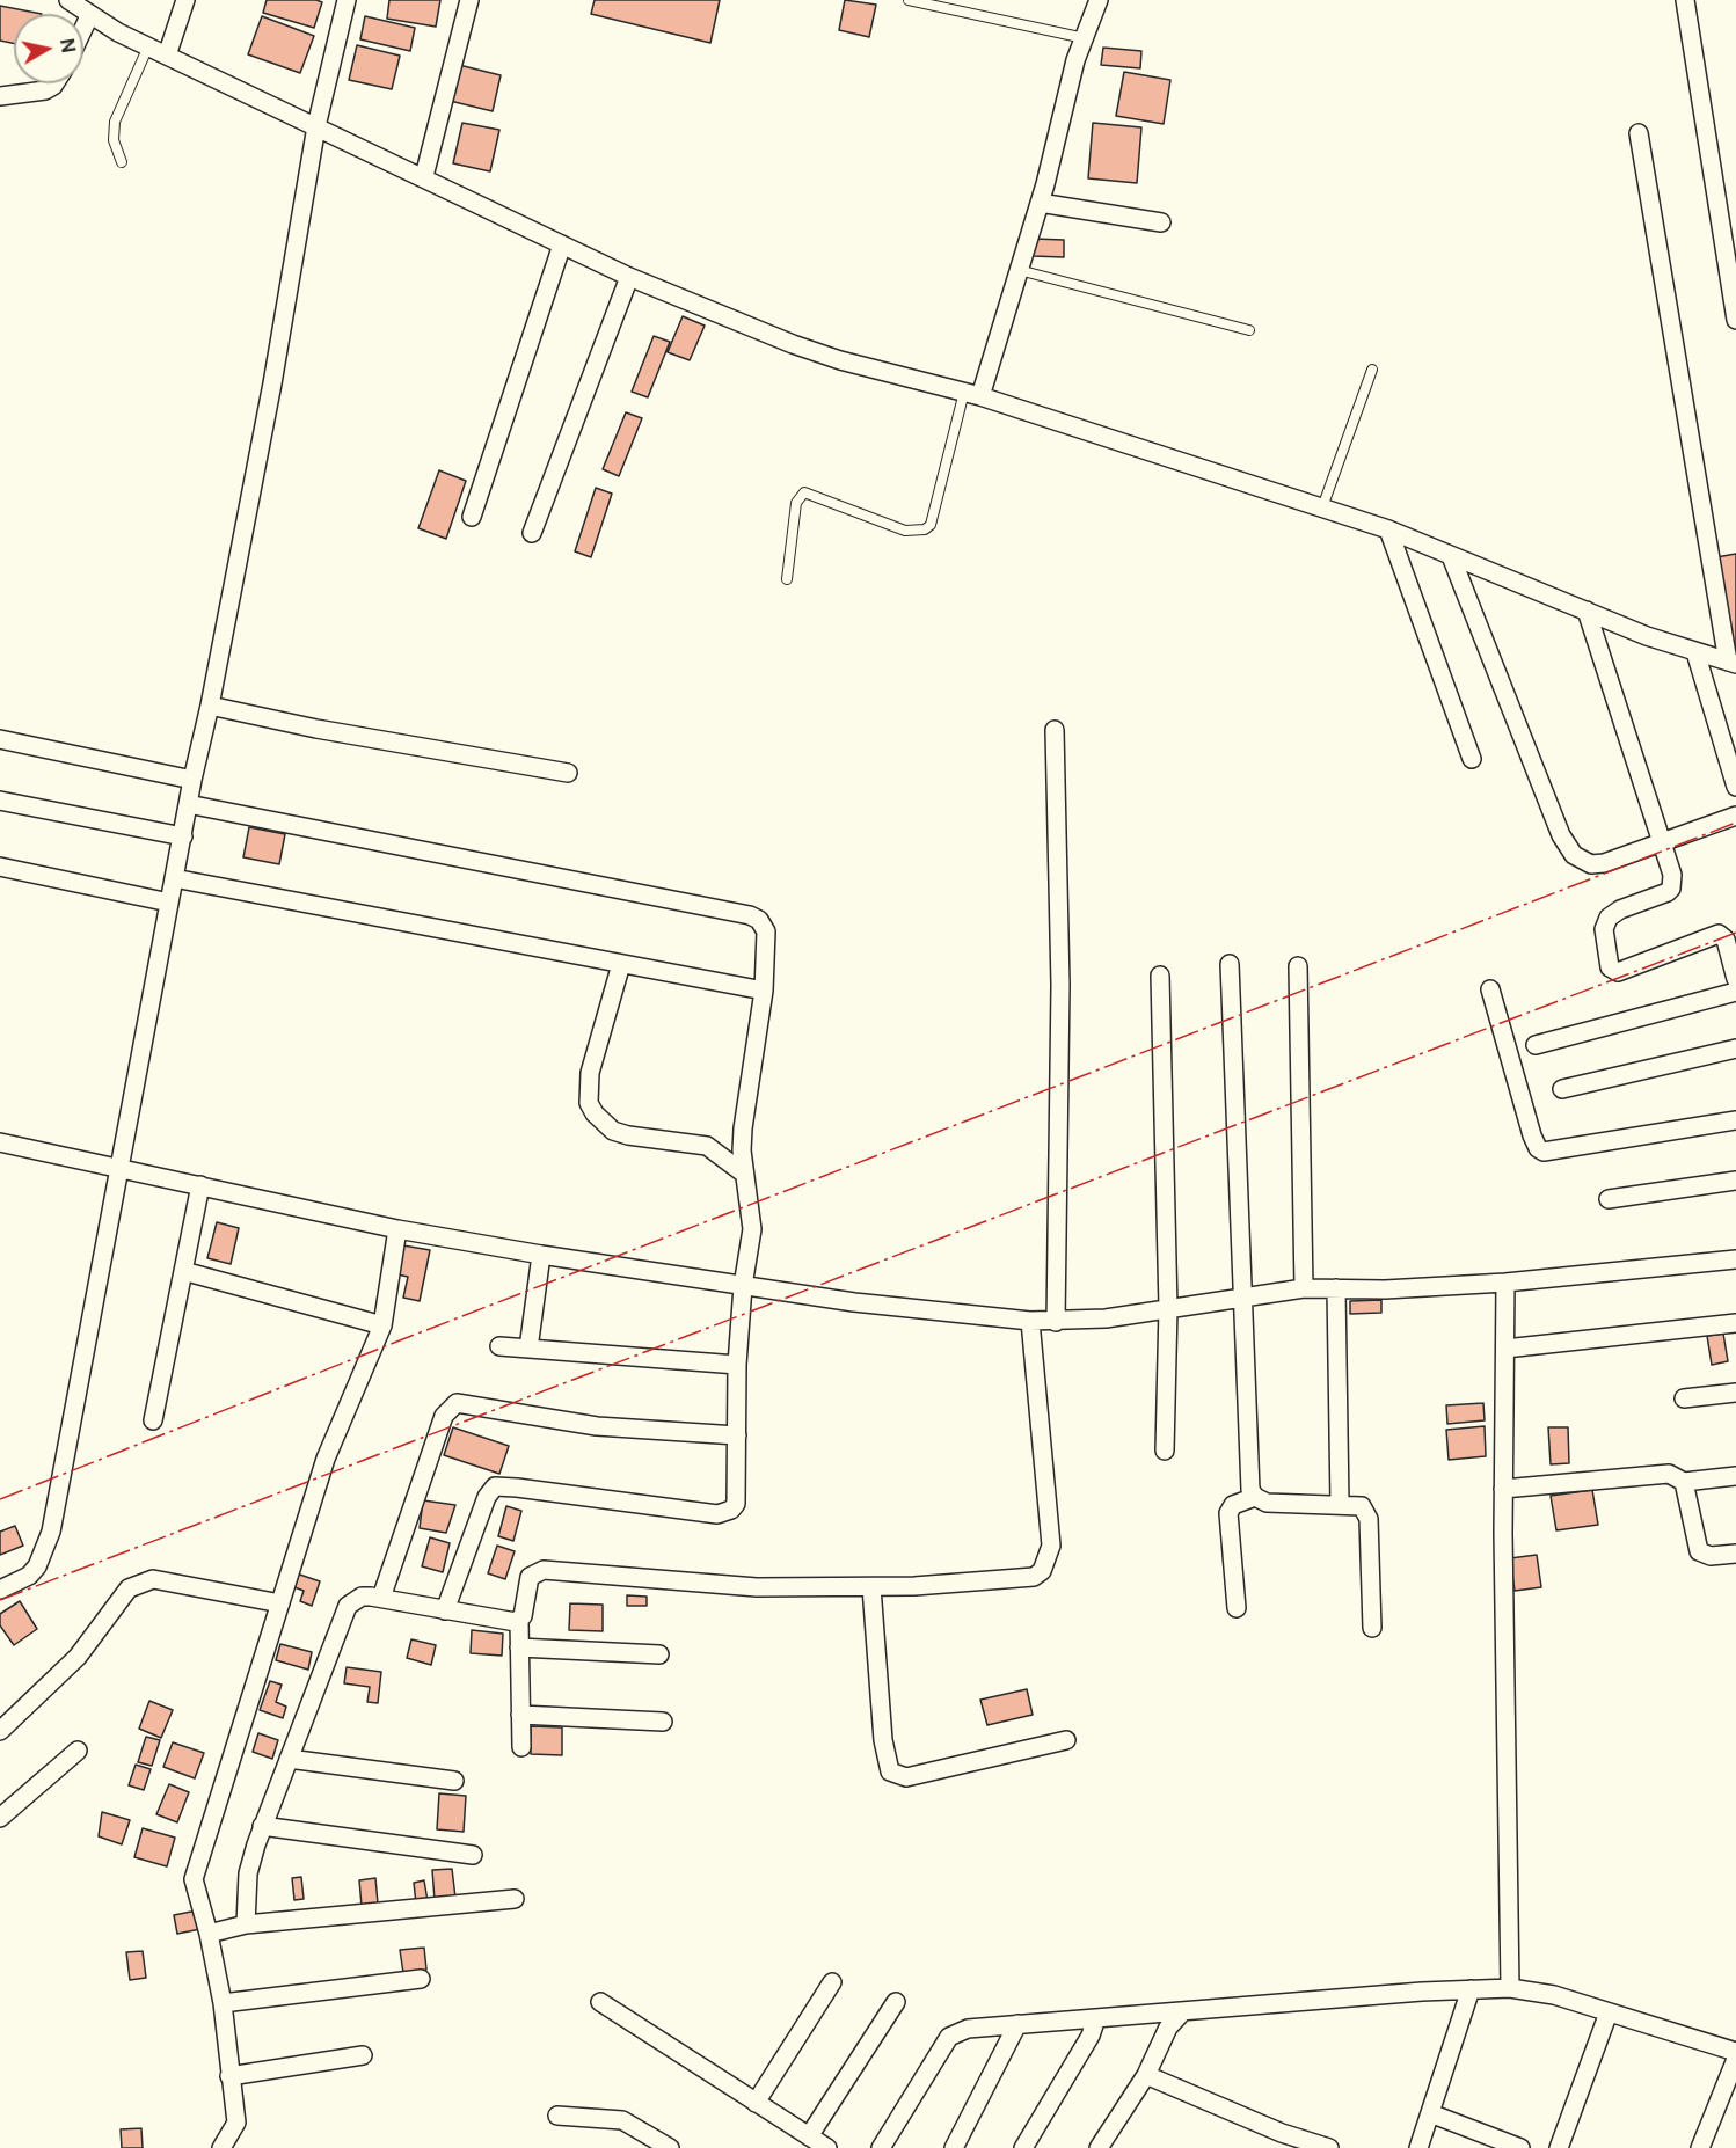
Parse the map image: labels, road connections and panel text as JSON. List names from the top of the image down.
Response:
{
  "north": "right"
}
